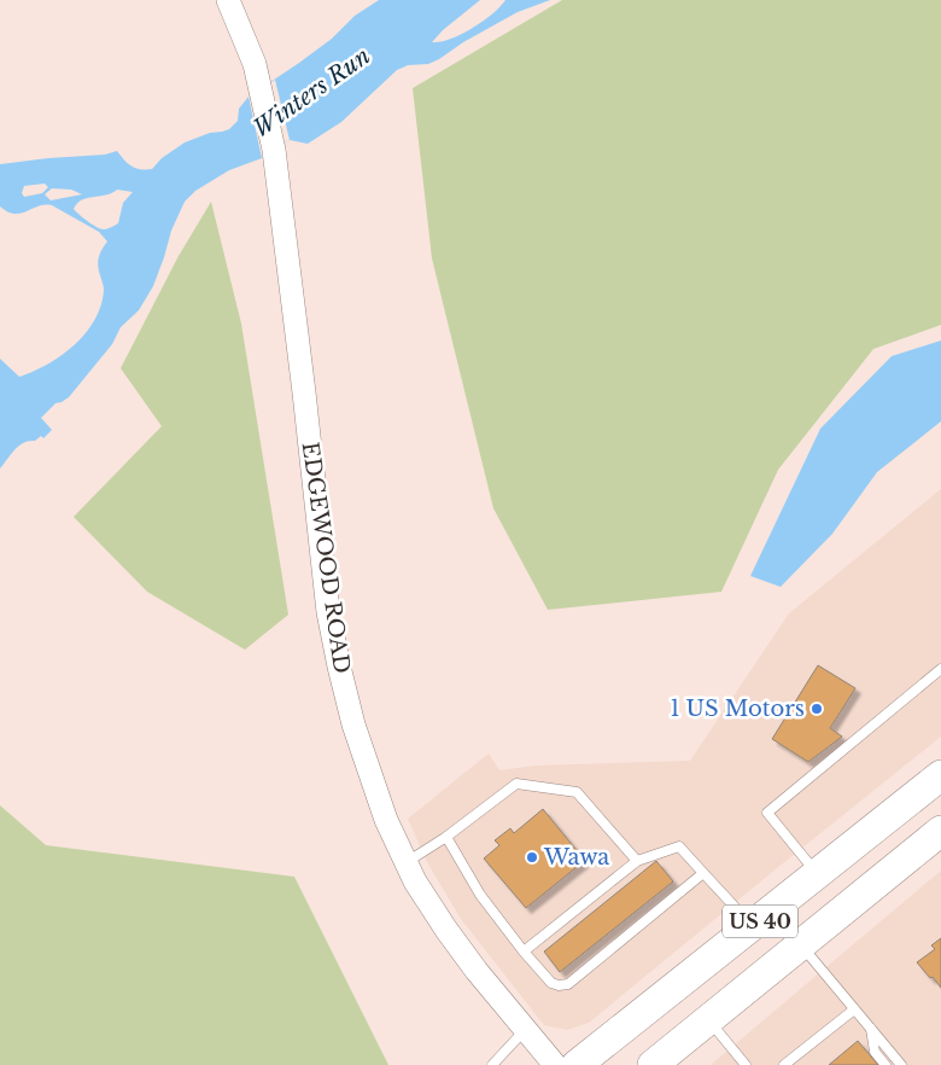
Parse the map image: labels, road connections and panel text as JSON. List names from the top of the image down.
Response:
{
  "streets": {
    "highway": ["US 40"],
    "street": ["EDGEWOOD ROAD"]
  },
  "water": ["Winters Run"],
  "places": ["1 US Motors", "Wawa"]
}
